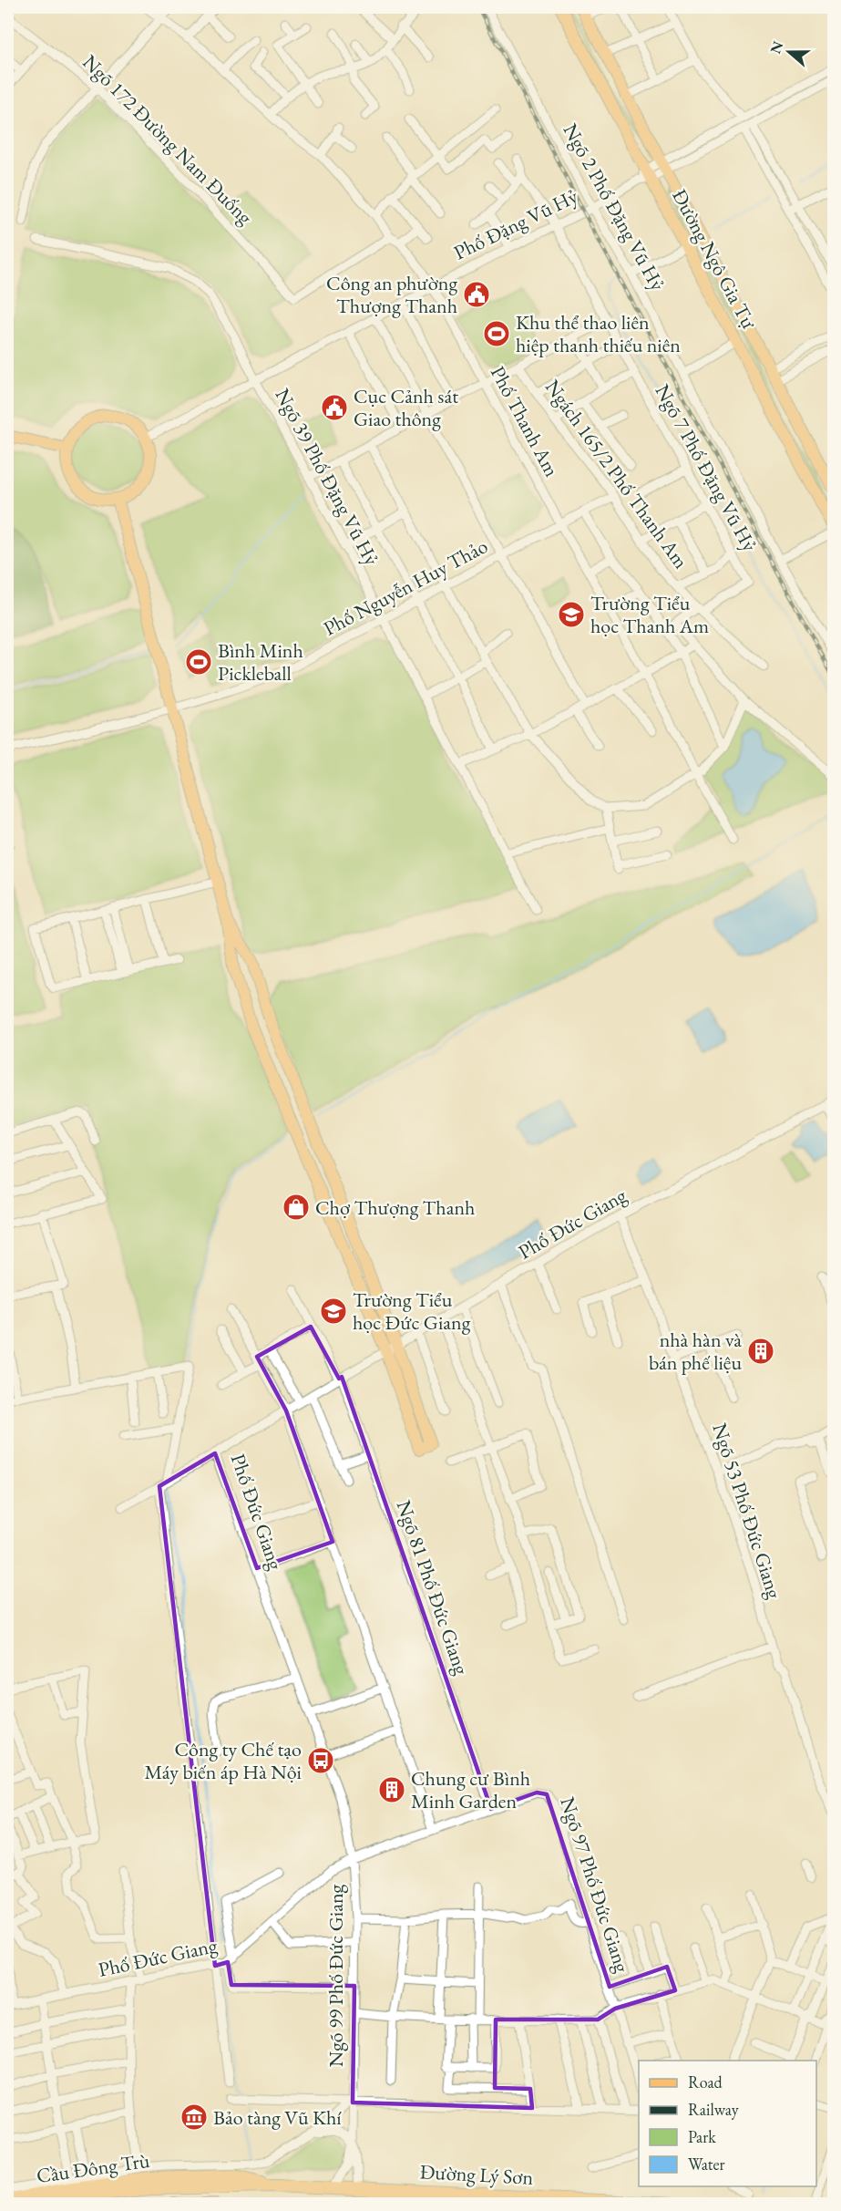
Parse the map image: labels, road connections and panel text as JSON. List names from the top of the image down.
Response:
{
  "streets": {
    "highway": ["Cầu Đông Trù", "Đường Lý Sơn"],
    "main road": ["Đường Ngô Gia Tự"],
    "street": [
      "Ngõ 172 Đường Nam Đuống",
      "Ngõ 2 Phố Đặng Vũ Hỷ",
      "Phố Đặng Vũ Hỷ",
      "Phố Thanh Am",
      "Ngõ 7 Phố Đặng Vũ Hỷ",
      "Ngách 165/2 Phố Thanh Am",
      "Ngõ 39 Phố Đặng Vũ Hỷ",
      "Phố Nguyễn Huy Thảo",
      "Phố Đức Giang",
      "Ngõ 53 Phố Đức Giang",
      "Ngõ 81 Phố Đức Giang",
      "Ngõ 97 Phố Đức Giang",
      "Ngõ 99 Phố Đức Giang"
    ]
  },
  "crossings": [
    ["Ngõ 172 Đường Nam Đuống", "Phố Thanh Am"],
    ["Ngõ 2 Phố Đặng Vũ Hỷ", "Phố Đặng Vũ Hỷ"],
    ["Phố Đặng Vũ Hỷ", "Đường Ngô Gia Tự"],
    ["Phố Đặng Vũ Hỷ", "Phố Thanh Am"],
    ["Phố Đặng Vũ Hỷ", "Ngõ 7 Phố Đặng Vũ Hỷ"],
    ["Phố Đặng Vũ Hỷ", "Ngõ 39 Phố Đặng Vũ Hỷ"],
    ["Phố Thanh Am", "Phố Nguyễn Huy Thảo"],
    ["Ngõ 7 Phố Đặng Vũ Hỷ", "Ngách 165/2 Phố Thanh Am"],
    ["Ngách 165/2 Phố Thanh Am", "Phố Nguyễn Huy Thảo"],
    ["Ngõ 39 Phố Đặng Vũ Hỷ", "Phố Nguyễn Huy Thảo"],
    ["Phố Đức Giang", "Ngõ 53 Phố Đức Giang"],
    ["Phố Đức Giang", "Ngõ 81 Phố Đức Giang"],
    ["Phố Đức Giang", "Ngõ 97 Phố Đức Giang"],
    ["Phố Đức Giang", "Ngõ 99 Phố Đức Giang"],
    ["Ngõ 81 Phố Đức Giang", "Ngõ 97 Phố Đức Giang"],
    ["Ngõ 97 Phố Đức Giang", "Ngõ 99 Phố Đức Giang"],
    ["Cầu Đông Trù", "Đường Lý Sơn"]
  ],
  "places": {
    "public building": ["Công an phường Thượng Thanh", "Cục Cảnh sát Giao thông"],
    "sports": ["Khu thể thao liên hiệp thanh thiếu niên", "Bình Minh Pickleball"],
    "school or university": ["Trường Tiểu học Thanh Am", "Trường Tiểu học Đức Giang"],
    "shop": ["Chợ Thượng Thanh"],
    "building": ["nhà hàn và bán phế liệu", "Chung cư Bình Minh Garden"],
    "bus stop": ["Công ty Chế tạo Máy biến áp Hà Nội"],
    "museum": ["Bảo tàng Vũ Khí"]
  },
  "legend": [
    "Road",
    "Railway",
    "Park",
    "Water"
  ],
  "north": "left"
}
